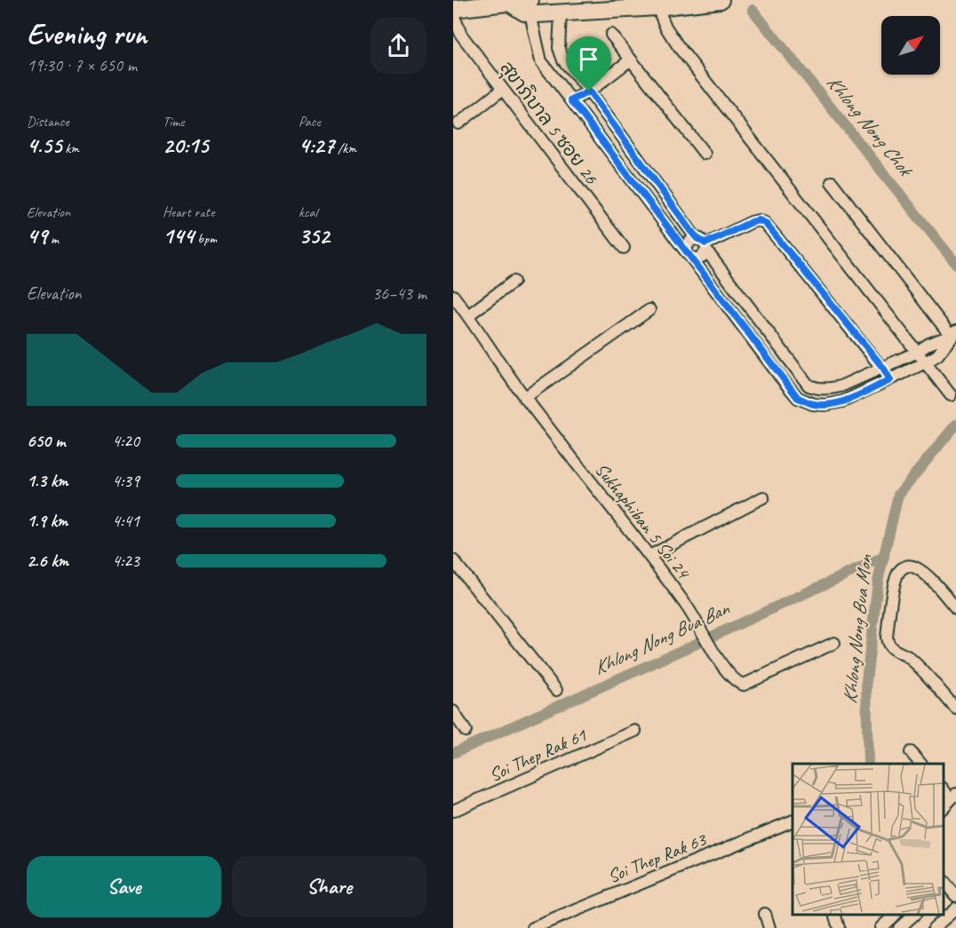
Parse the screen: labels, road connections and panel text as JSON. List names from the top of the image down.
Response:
{
  "streets": {
    "street": [
      "สุขาภิบาล 5 ซอย 26",
      "Sukhaphiban 5 Soi 24",
      "Soi Thep Rak 61",
      "Soi Thep Rak 63"
    ]
  },
  "water": ["Khlong Nong Chok", "Khlong Nong Bua Mon", "Khlong Nong Bua Ban"],
  "north": "top right",
  "page": {
    "heading": ["Evening run", "19:30 · 7 × 650 m"],
    "stats": [
      ["Distance", "4.55 km"],
      ["Time", "20:15"],
      ["Pace", "4:27 /km"],
      ["Elevation", "49 m"],
      ["Heart rate", "144 bpm"],
      ["kcal", "352"]
    ],
    "chart": ["Elevation", "36–43 m"],
    "list": [
      {
        "name": "650 m",
        "note": "4:20"
      },
      {
        "name": "1.3 km",
        "note": "4:39"
      },
      {
        "name": "1.9 km",
        "note": "4:41"
      },
      {
        "name": "2.6 km",
        "note": "4:23"
      }
    ],
    "buttons": ["Save", "Share"]
  }
}
